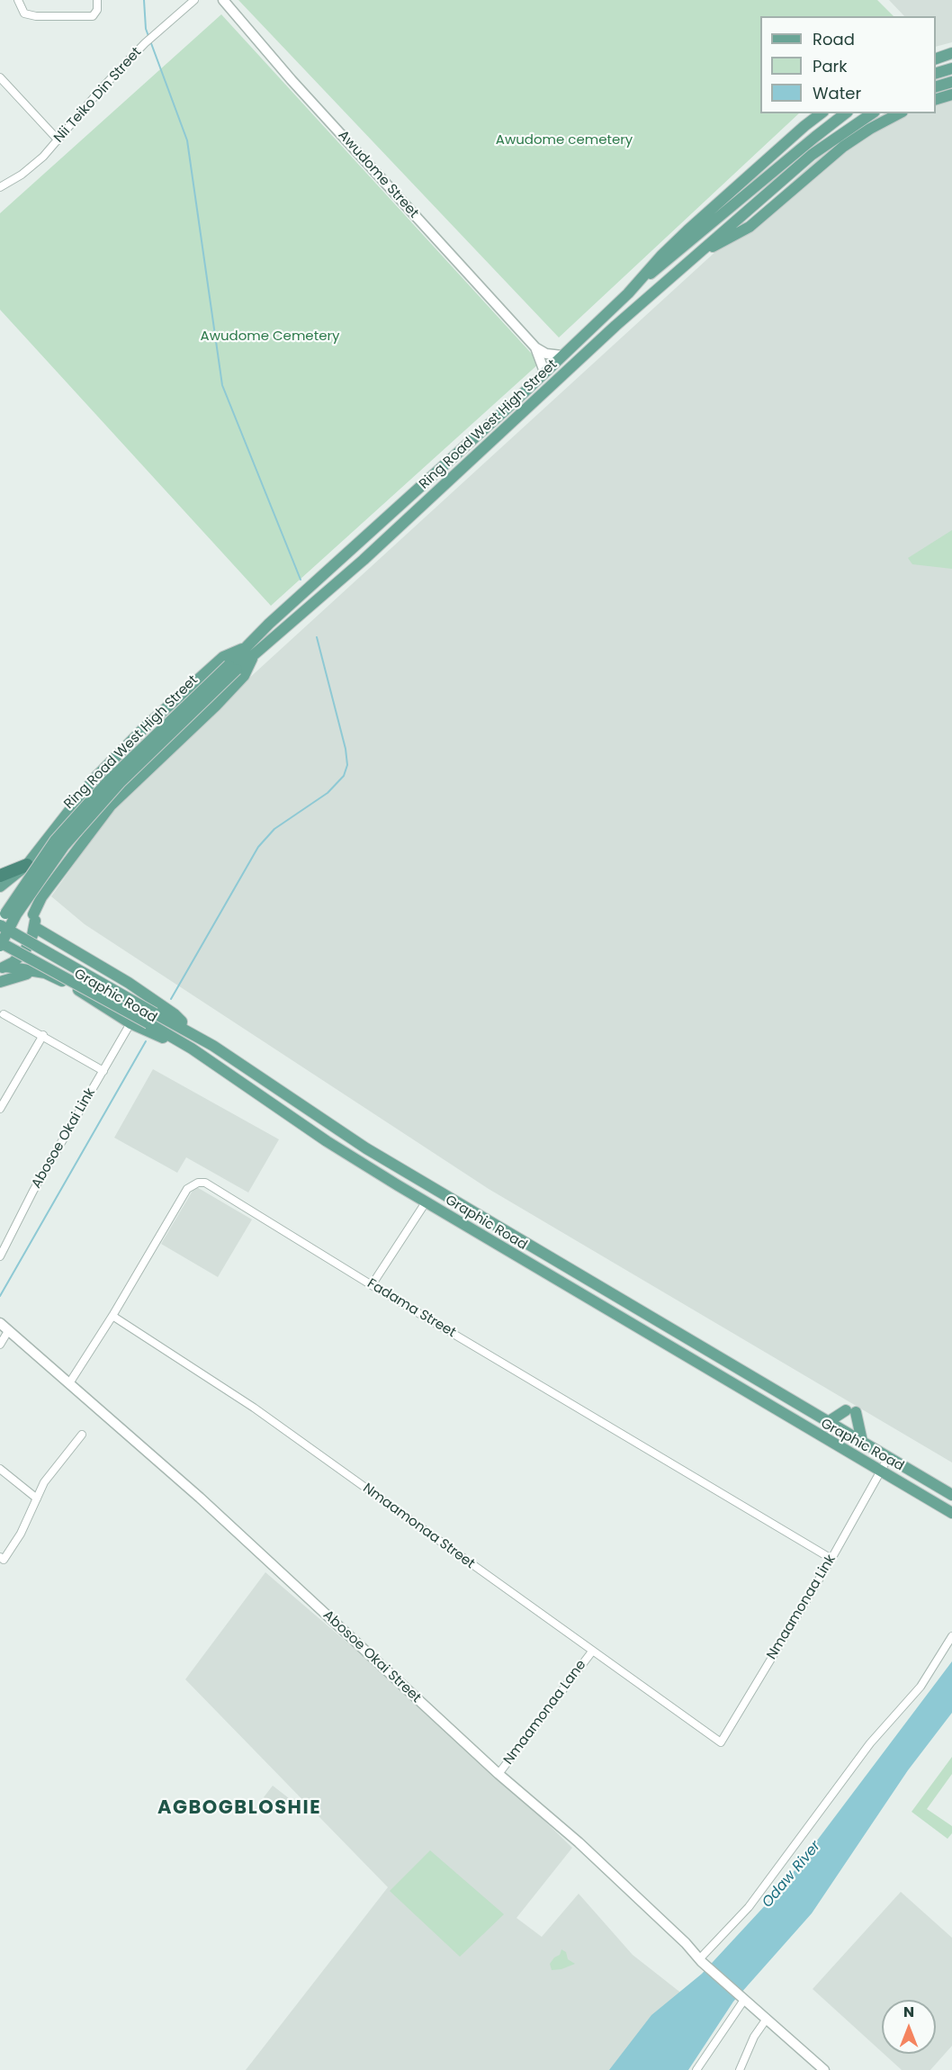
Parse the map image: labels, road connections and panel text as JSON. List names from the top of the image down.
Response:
{
  "streets": {
    "main road": ["Ring Road West High Street", "Graphic Road"],
    "street": [
      "Nii Teiko Din Street",
      "Awudome Street",
      "Abosoe Okai Link",
      "Fadama Street",
      "Nmaamonaa Street",
      "Nmaamonaa Link",
      "Abosoe Okai Street",
      "Nmaamonaa Lane"
    ]
  },
  "crossings": [
    ["Awudome Street", "Ring Road West High Street"],
    ["Graphic Road", "Abosoe Okai Link"],
    ["Graphic Road", "Nmaamonaa Link"],
    ["Fadama Street", "Nmaamonaa Street"],
    ["Fadama Street", "Nmaamonaa Link"],
    ["Fadama Street", "Abosoe Okai Street"],
    ["Nmaamonaa Street", "Nmaamonaa Link"],
    ["Nmaamonaa Street", "Nmaamonaa Lane"],
    ["Abosoe Okai Street", "Nmaamonaa Lane"]
  ],
  "districts": ["AGBOGBLOSHIE"],
  "water": ["Odaw River"],
  "parks": ["Awudome cemetery", "Awudome Cemetery"],
  "legend": ["Road", "Park", "Water"],
  "north": "top"
}
